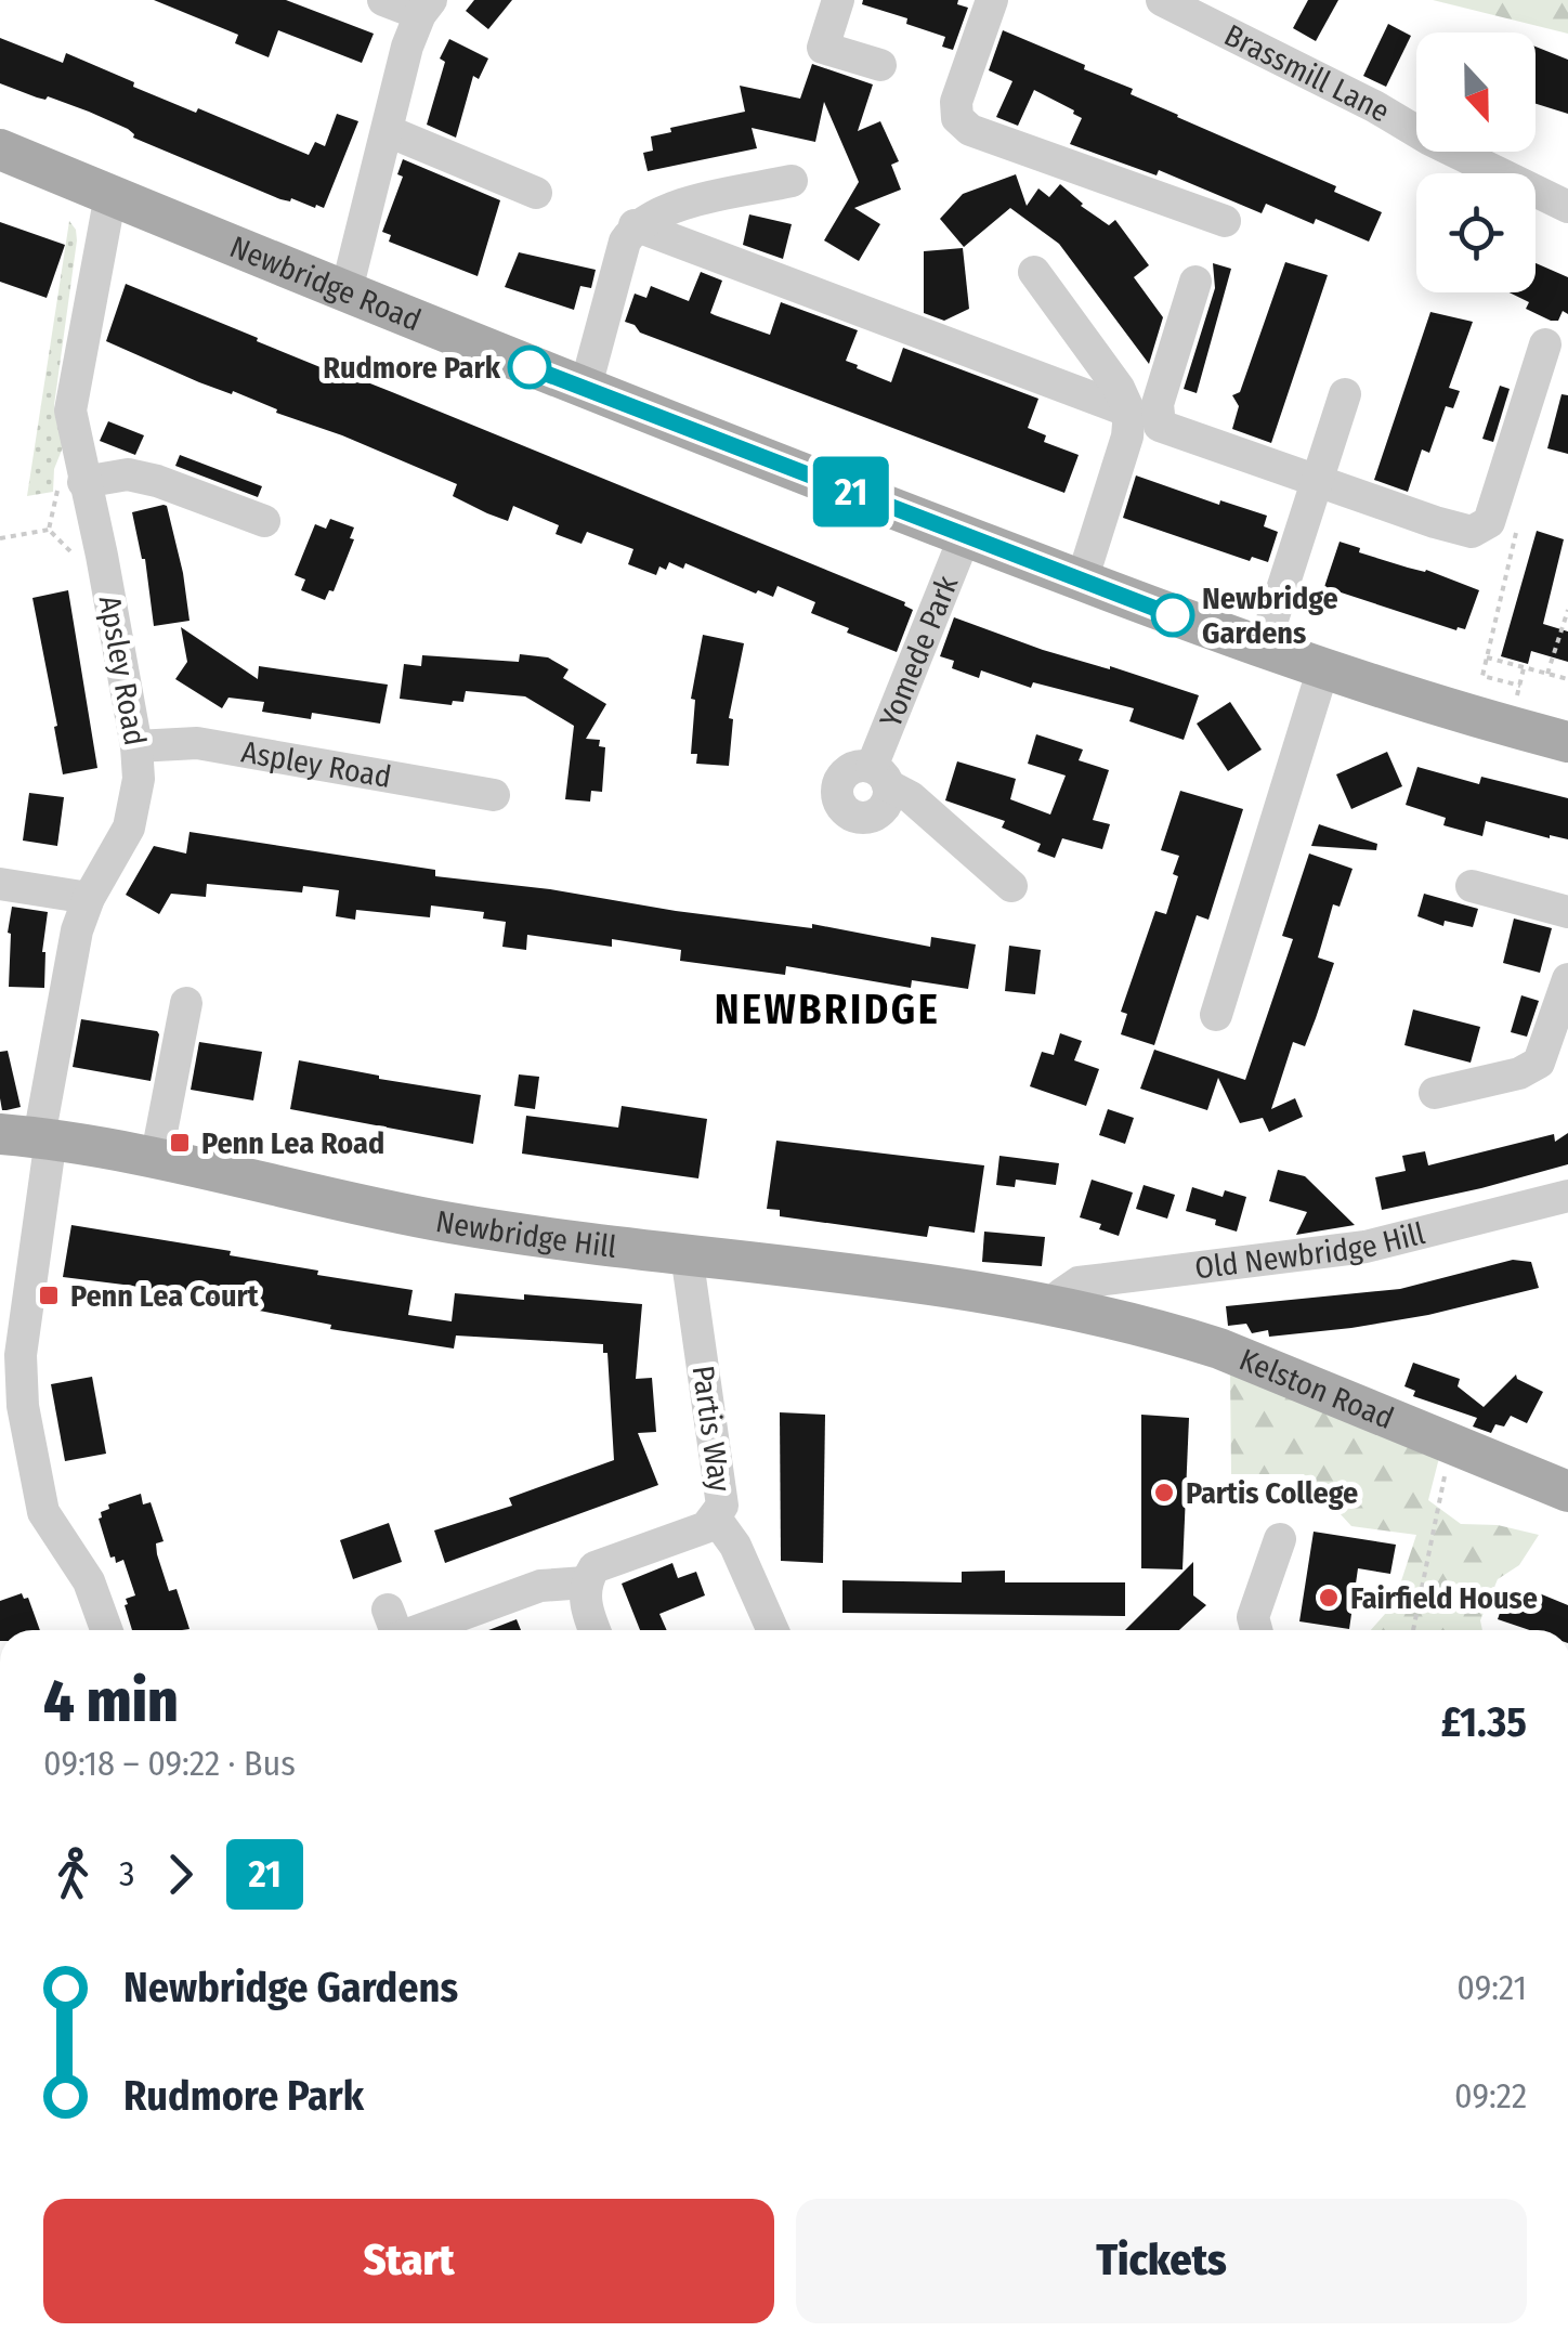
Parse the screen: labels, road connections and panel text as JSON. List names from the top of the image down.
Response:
{
  "streets": {
    "main road": ["Newbridge Road", "Newbridge Hill", "Kelston Road"],
    "street": [
      "Brassmill Lane",
      "Yomede Park",
      "Apsley Road",
      "Aspley Road",
      "Old Newbridge Hill",
      "Partis Way"
    ]
  },
  "crossings": [
    ["Newbridge Road", "Yomede Park"],
    ["Newbridge Road", "Apsley Road"],
    ["Apsley Road", "Aspley Road"],
    ["Apsley Road", "Newbridge Hill"],
    ["Newbridge Hill", "Old Newbridge Hill"],
    ["Newbridge Hill", "Kelston Road"],
    ["Newbridge Hill", "Partis Way"],
    ["Old Newbridge Hill", "Kelston Road"]
  ],
  "districts": ["NEWBRIDGE"],
  "places": {
    "other": [
      "Rudmore Park",
      "Newbridge Gardens",
      "Partis College",
      "Fairfield House"
    ],
    "transit": ["Penn Lea Road", "Penn Lea Court"]
  },
  "lines": ["bus line 21"],
  "north": "bottom",
  "page": {
    "on_map": "21",
    "heading": ["4 min", "09:18 – 09:22 · Bus", "£1.35"],
    "legs": ["3", "21"],
    "list": [
      {
        "name": "Newbridge Gardens",
        "value": "09:21"
      },
      {
        "name": "Rudmore Park",
        "value": "09:22"
      }
    ],
    "buttons": ["Start", "Tickets"]
  }
}
